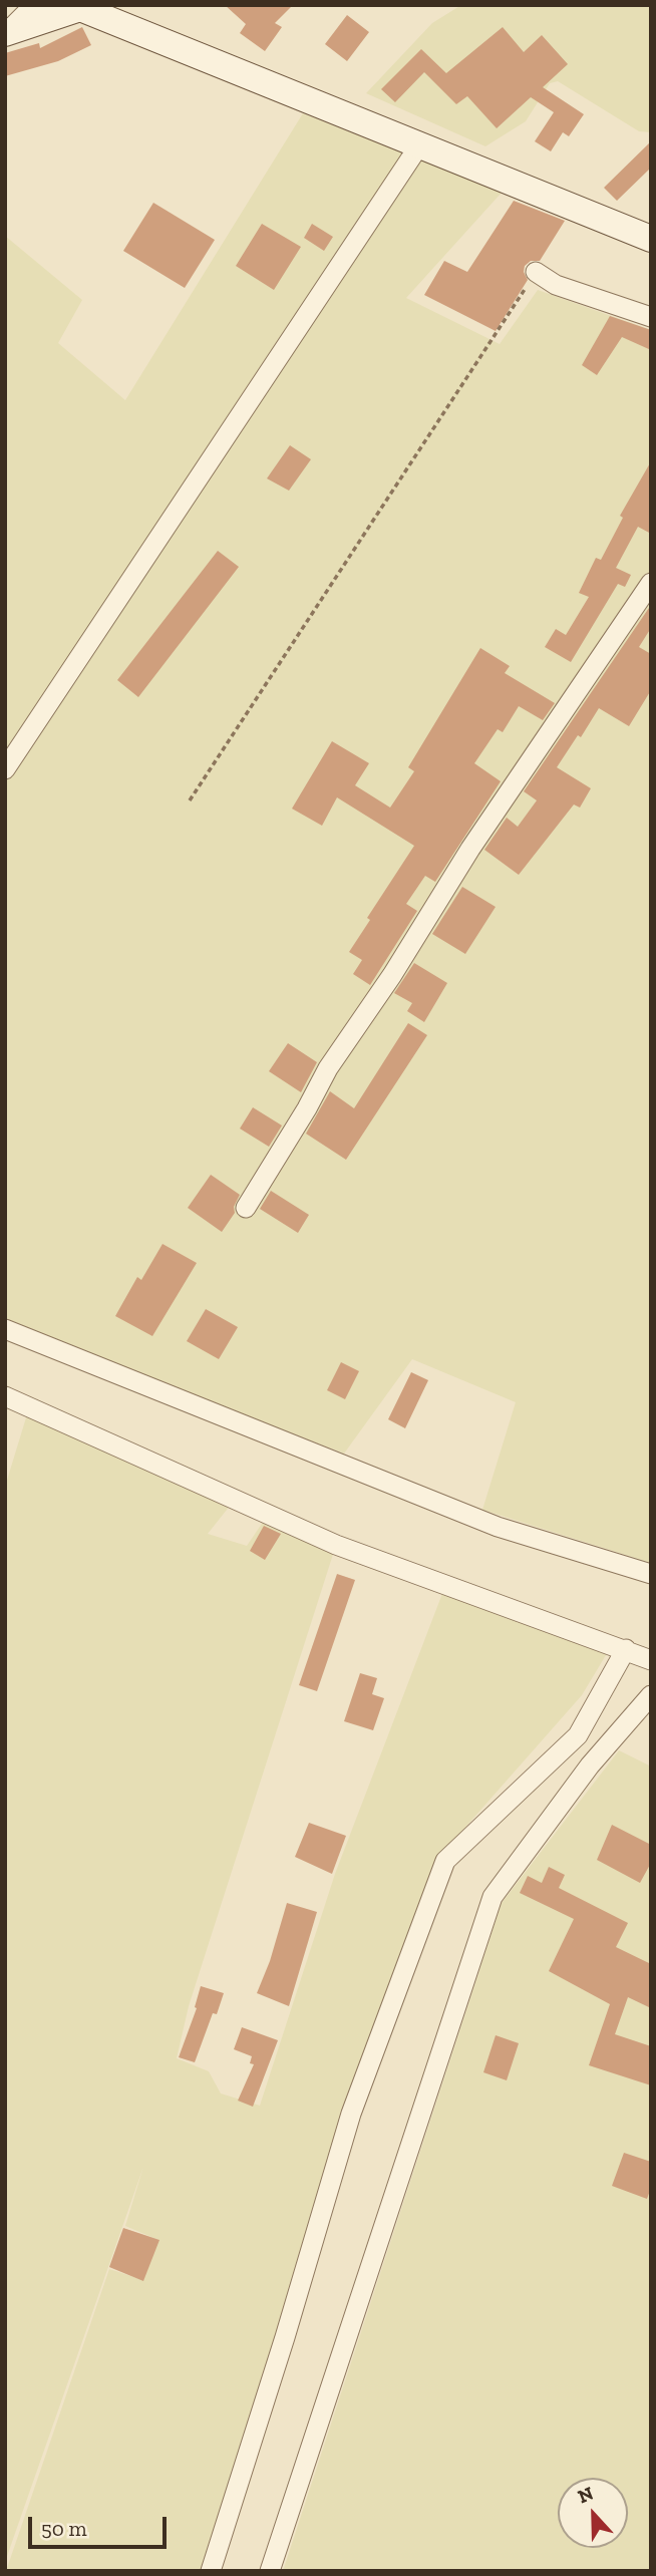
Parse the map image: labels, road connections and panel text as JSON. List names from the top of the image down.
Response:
{
  "scale_bar": "50 m",
  "north": "top"
}
